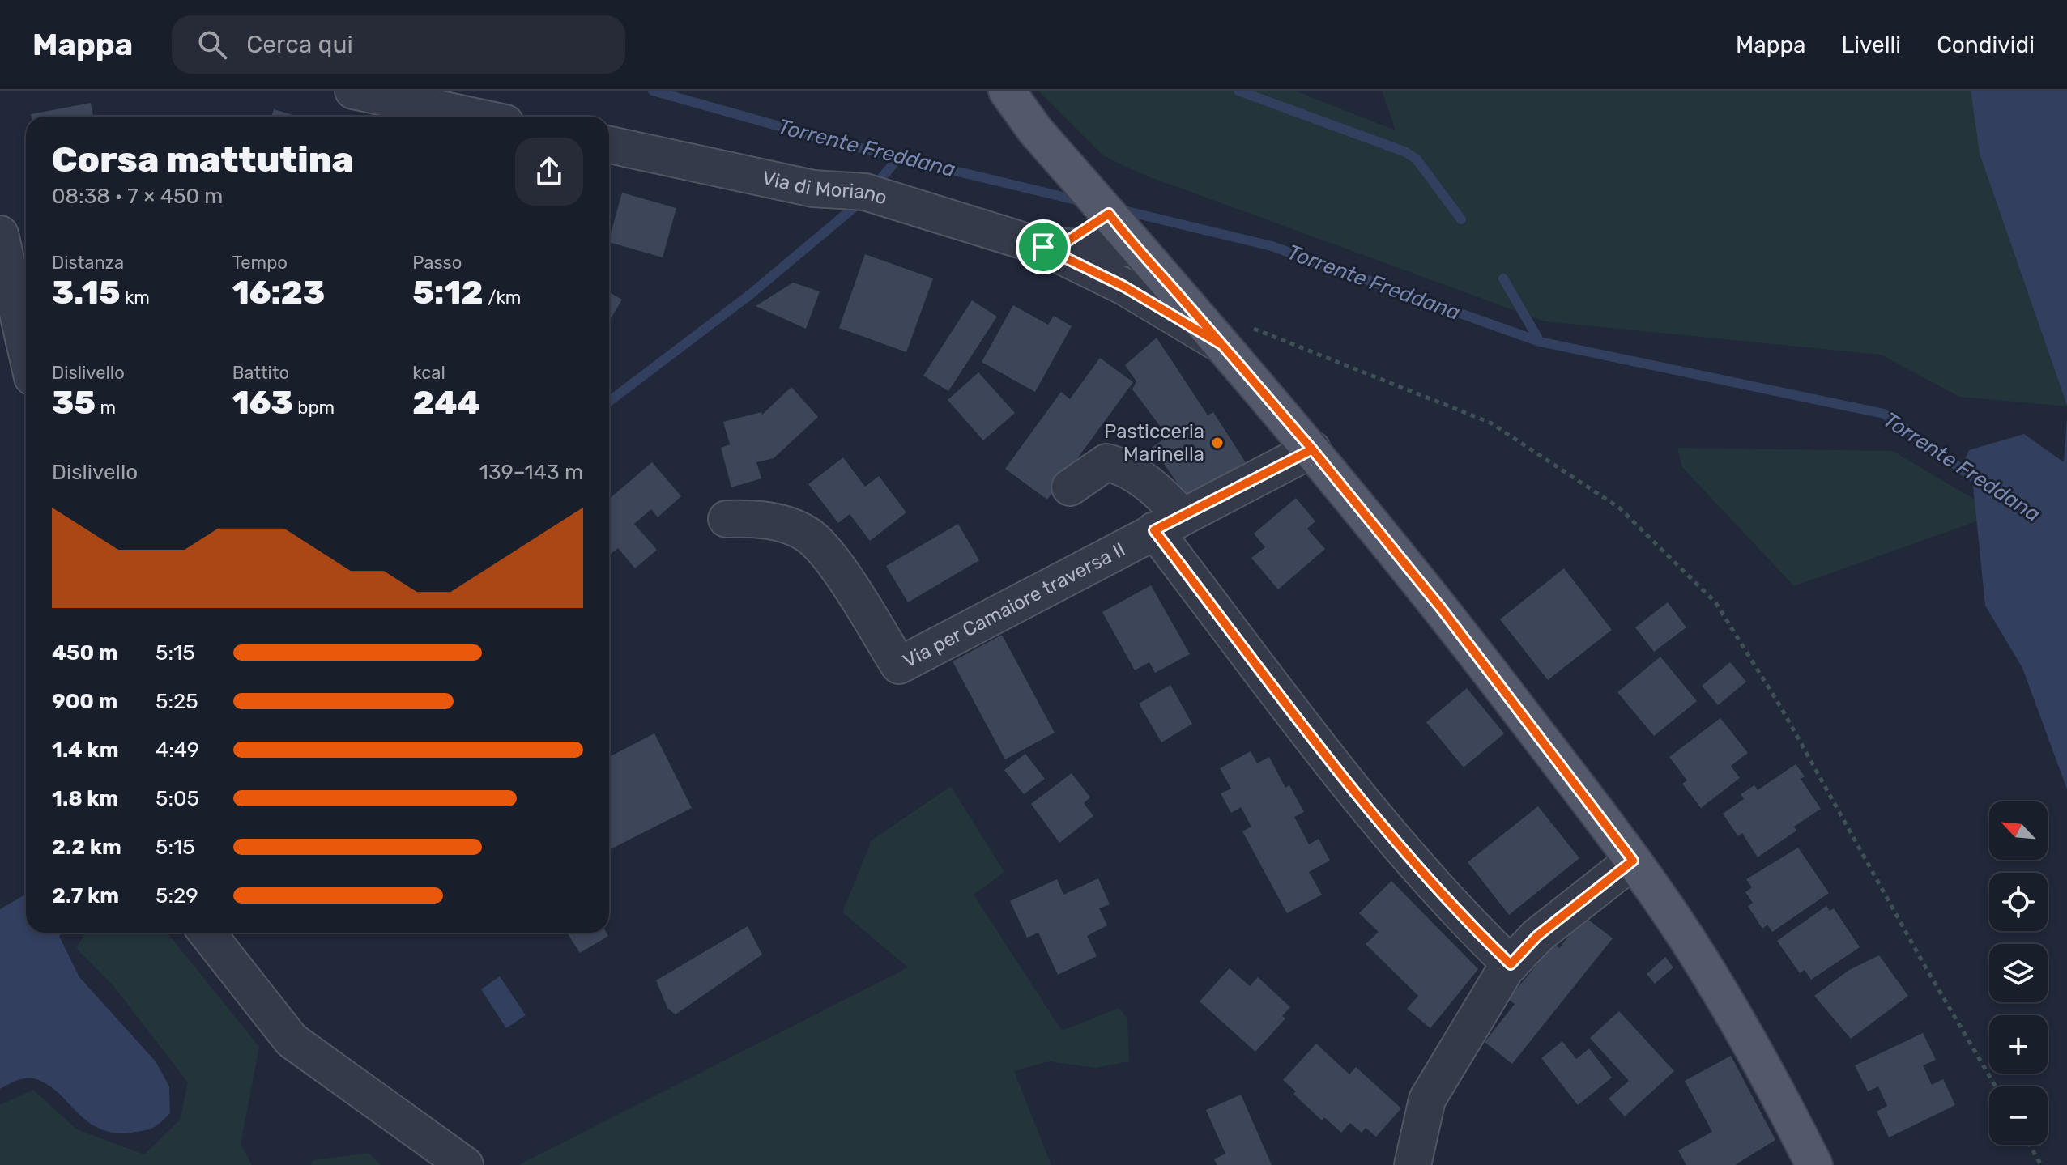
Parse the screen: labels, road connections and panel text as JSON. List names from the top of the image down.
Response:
{
  "streets": {
    "street": ["Via di Moriano", "Via per Camaiore traversa II"]
  },
  "water": ["Torrente Freddana"],
  "places": ["Pasticceria Marinella"],
  "north": "top left",
  "page": {
    "header": "Mappa",
    "search": "Cerca qui",
    "nav": ["Mappa", "Livelli", "Condividi"],
    "heading": ["Corsa mattutina", "08:38 · 7 × 450 m"],
    "stats": [
      ["Distanza", "3.15 km"],
      ["Tempo", "16:23"],
      ["Passo", "5:12 /km"],
      ["Dislivello", "35 m"],
      ["Battito", "163 bpm"],
      ["kcal", "244"]
    ],
    "chart": ["Dislivello", "139–143 m"],
    "list": [
      {
        "name": "450 m",
        "note": "5:15"
      },
      {
        "name": "900 m",
        "note": "5:25"
      },
      {
        "name": "1.4 km",
        "note": "4:49"
      },
      {
        "name": "1.8 km",
        "note": "5:05"
      },
      {
        "name": "2.2 km",
        "note": "5:15"
      },
      {
        "name": "2.7 km",
        "note": "5:29"
      }
    ],
    "map_buttons": ["+", "−"]
  }
}
